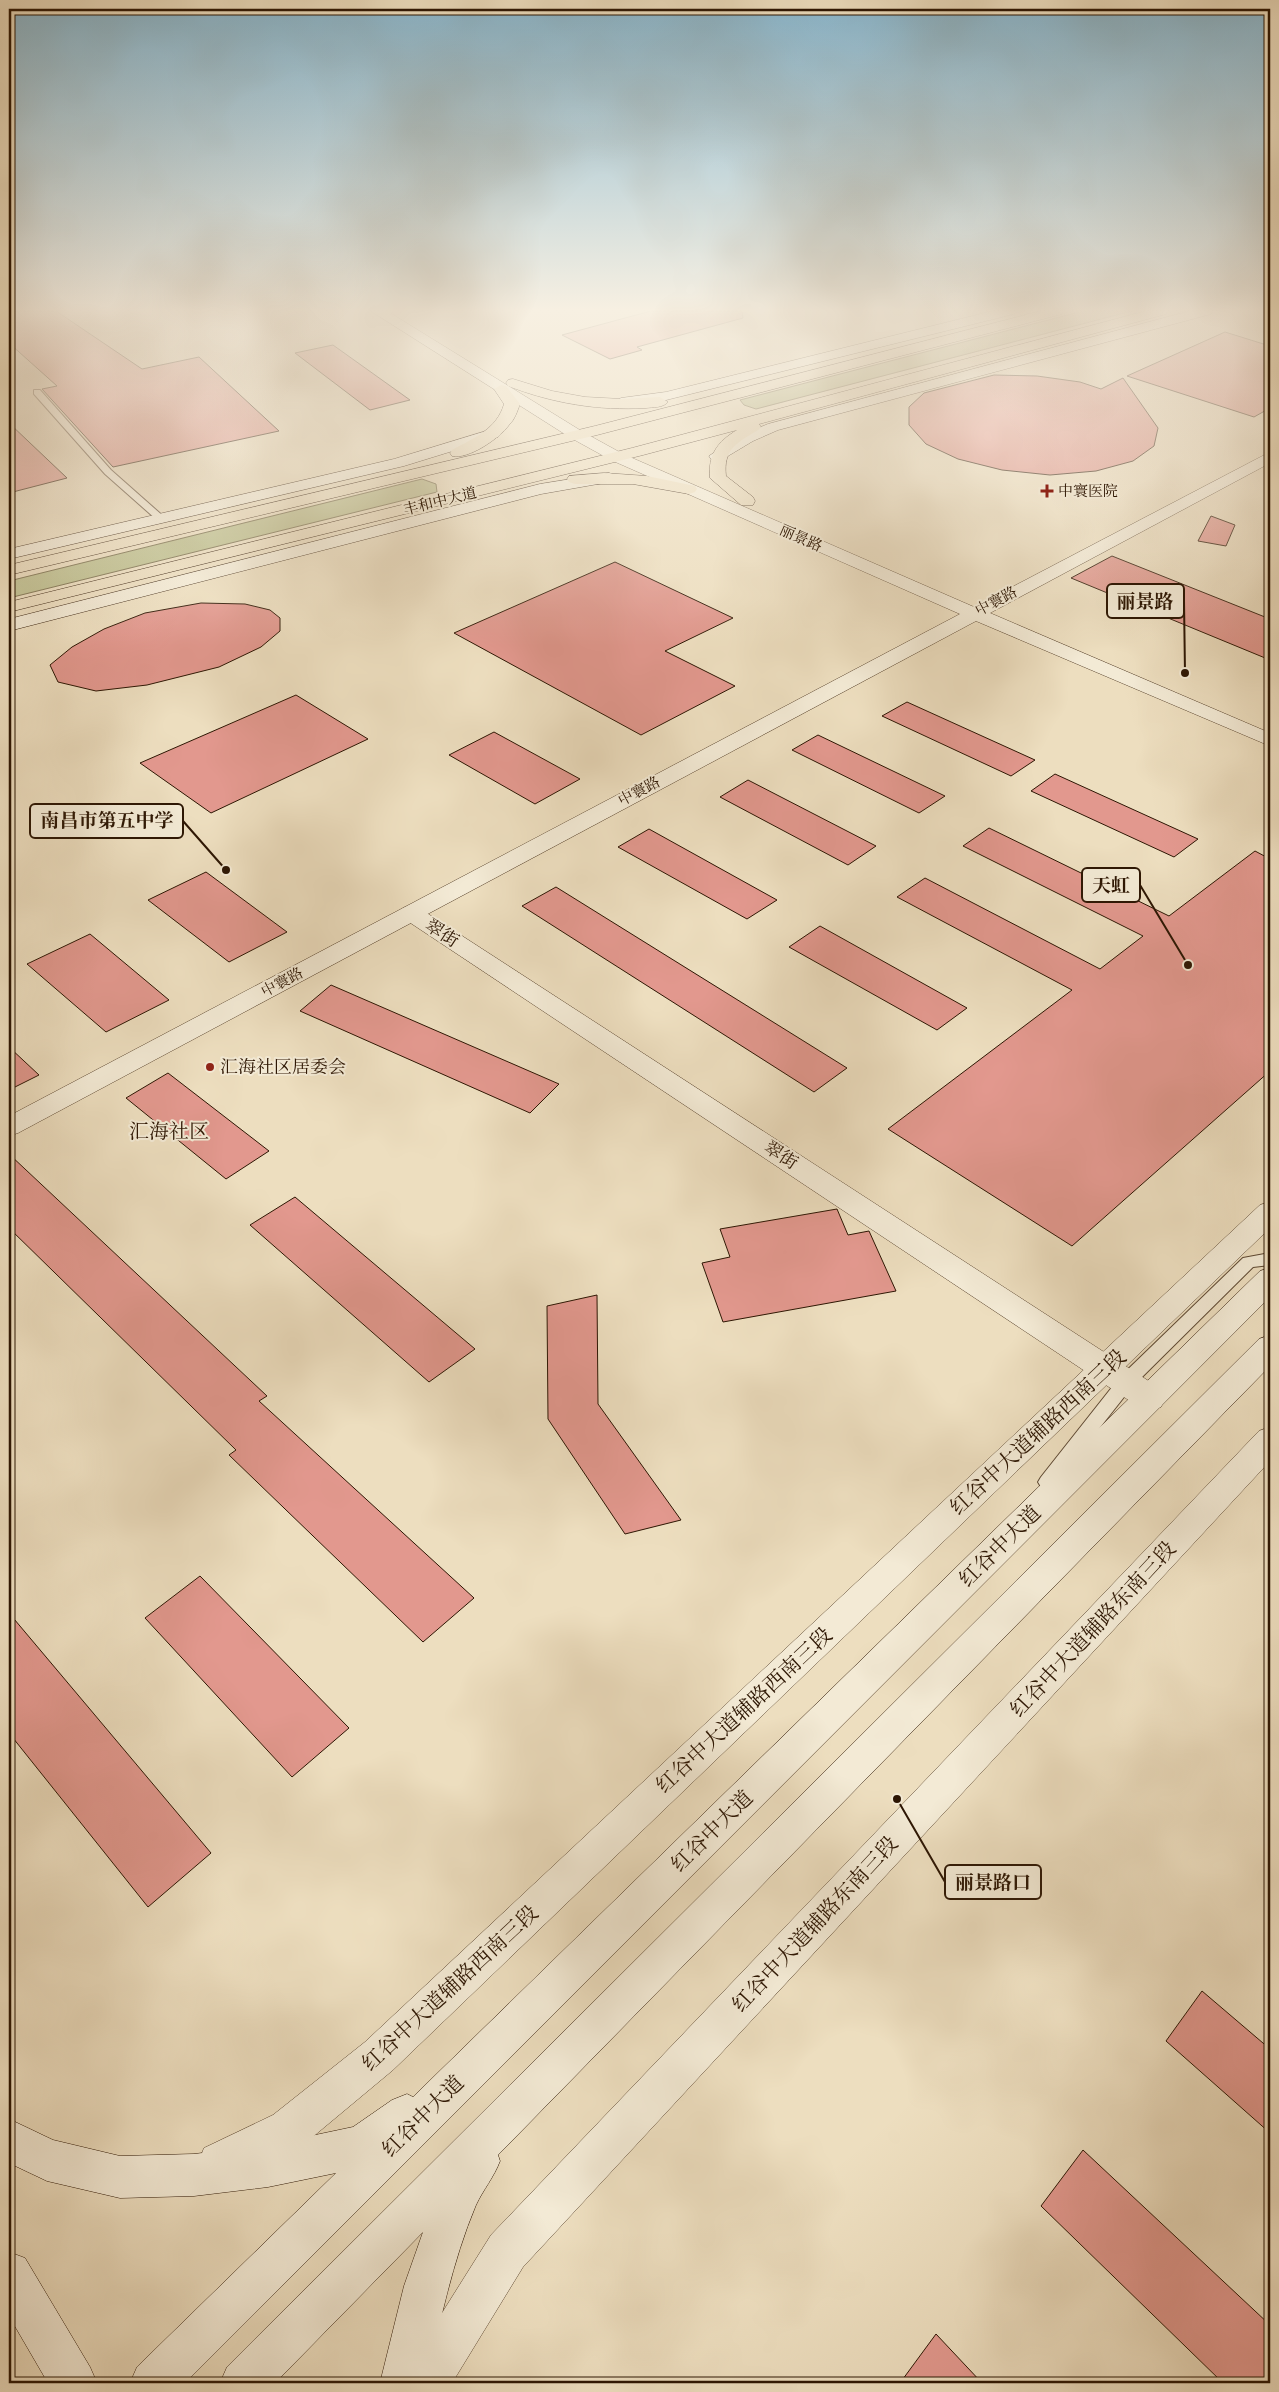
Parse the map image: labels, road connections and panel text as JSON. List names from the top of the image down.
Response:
{
  "streets": {
    "main road": ["丰和中大道"],
    "street": [
      "丽景路",
      "中寰路",
      "翠街",
      "红谷中大道辅路西南三段",
      "红谷中大道",
      "红谷中大道辅路东南三段"
    ]
  },
  "crossings": [
    ["丰和中大道", "丽景路"],
    ["丽景路", "中寰路"],
    ["中寰路", "翠街"],
    ["翠街", "红谷中大道辅路西南三段"],
    ["翠街", "红谷中大道"],
    ["红谷中大道辅路西南三段", "红谷中大道"]
  ],
  "districts": ["汇海社区"],
  "places": {
    "health": ["中寰医院"],
    "other": [
      "丽景路",
      "南昌市第五中学",
      "天虹",
      "汇海社区居委会",
      "丽景路口"
    ]
  }
}
